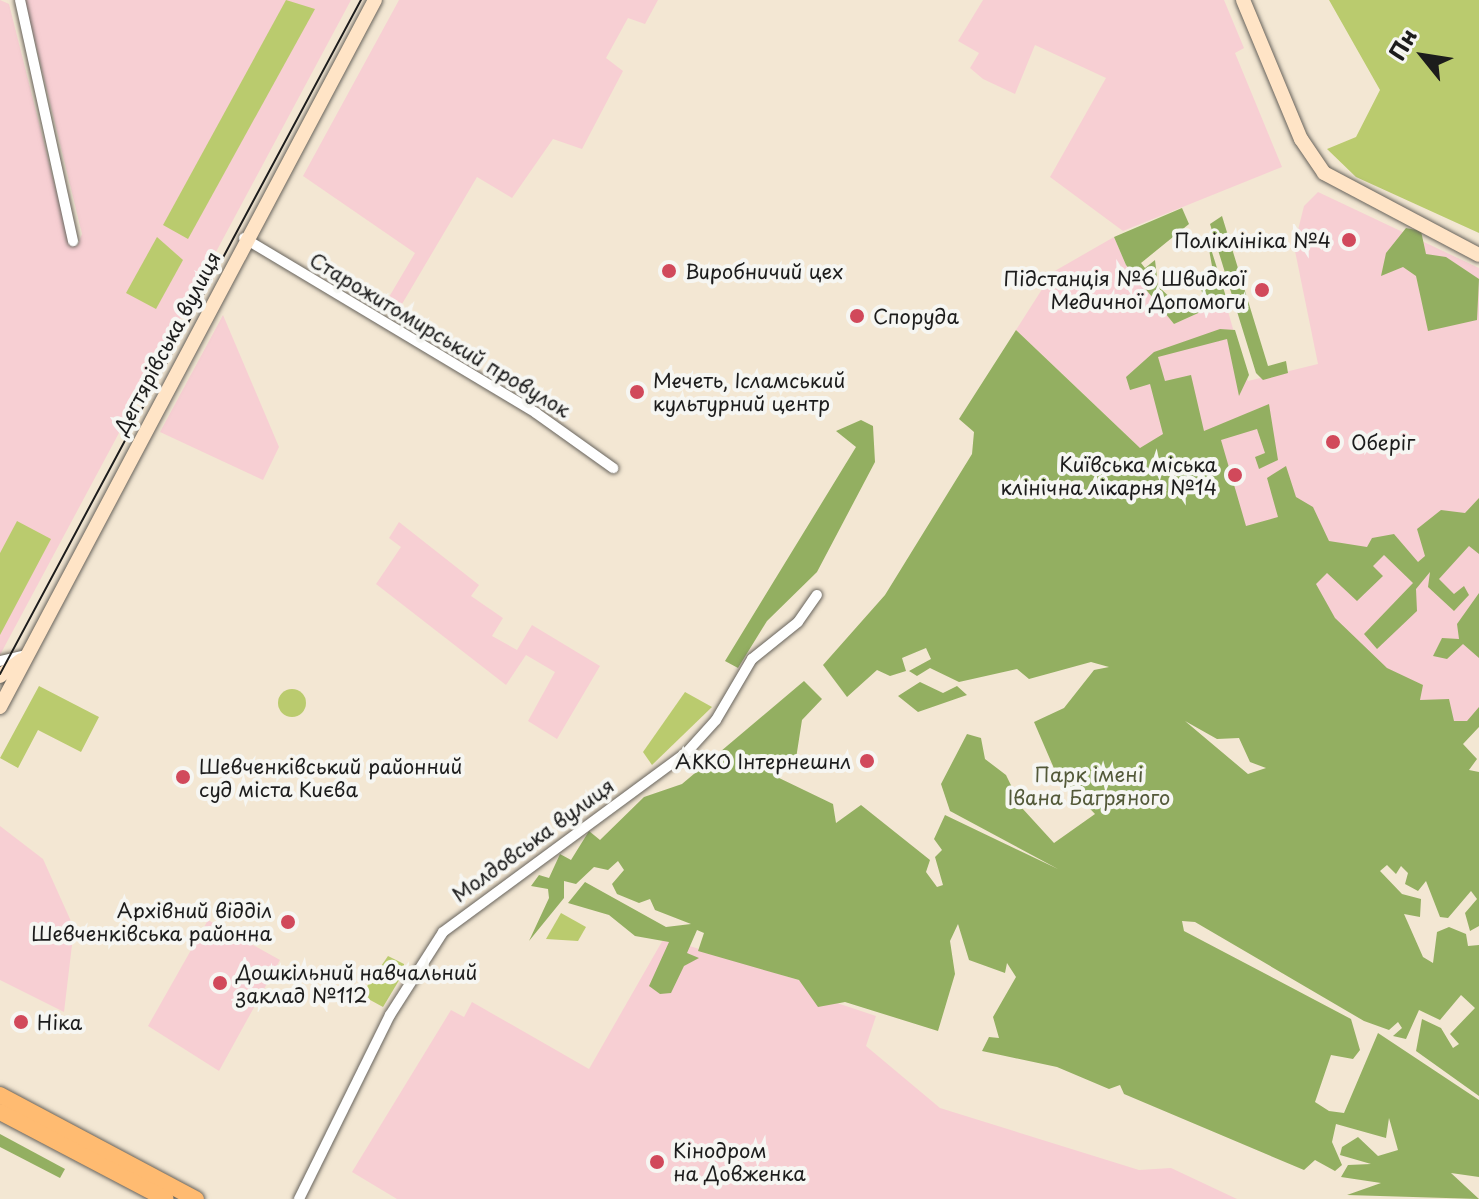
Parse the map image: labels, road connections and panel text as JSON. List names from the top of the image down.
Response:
{
  "streets": {
    "main road": ["Дегтярівська вулиця"],
    "street": ["Старожитомирський провулок", "Молдовська вулиця"]
  },
  "crossings": [
    ["Старожитомирський провулок", "Дегтярівська вулиця"]
  ],
  "parks": ["Парк імені Івана Багряного"],
  "places": [
    "Поліклініка №4",
    "Виробничий цех",
    "Підстанція №6 Швидкої Медичної Допомоги",
    "Споруда",
    "Мечеть, Ісламський культурний центр",
    "Оберіг",
    "Київська міська клінічна лікарня №14",
    "АККО Інтернешнл",
    "Шевченківський районний суд міста Києва",
    "Архівний відділ Шевченківська районна",
    "Дошкільний навчальний заклад №112",
    "Ніка",
    "Кінодром на Довженка"
  ],
  "north": "top left"
}
